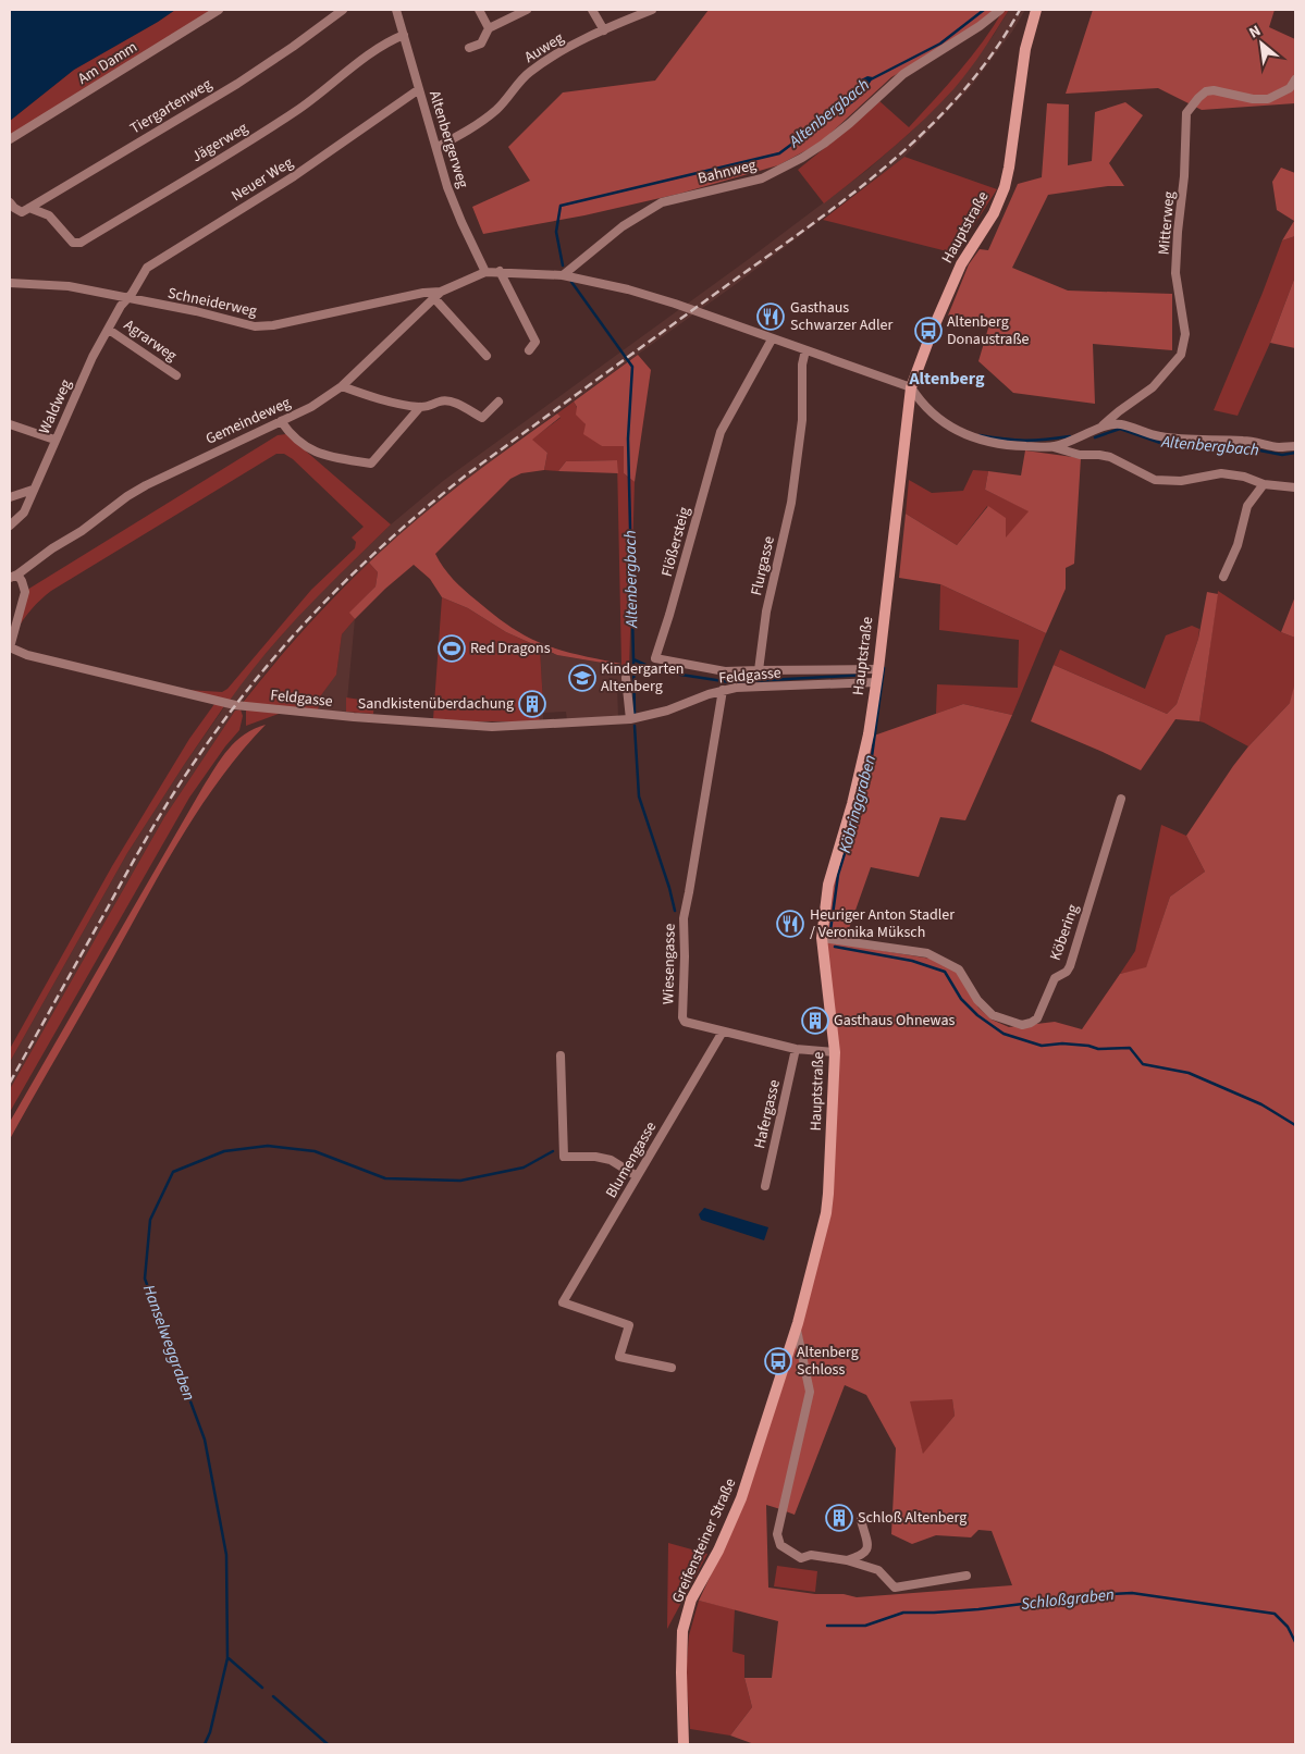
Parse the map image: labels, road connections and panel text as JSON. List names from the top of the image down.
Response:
{
  "streets": {
    "main road": ["Hauptstraße", "Greifensteiner Straße"],
    "street": [
      "Auweg",
      "Am Damm",
      "Tiergartenweg",
      "Altenbergerweg",
      "Jägerweg",
      "Bahnweg",
      "Neuer Weg",
      "Mitterweg",
      "Schneiderweg",
      "Agrarweg",
      "Waldweg",
      "Gemeindeweg",
      "Flößersteig",
      "Flurgasse",
      "Feldgasse",
      "Köbering",
      "Wiesengasse",
      "Hafergasse",
      "Blumengasse"
    ]
  },
  "crossings": [
    ["Auweg", "Altenbergerweg"],
    ["Tiergartenweg", "Jägerweg"],
    ["Altenbergerweg", "Jägerweg"],
    ["Altenbergerweg", "Neuer Weg"],
    ["Altenbergerweg", "Gemeindeweg"],
    ["Neuer Weg", "Schneiderweg"],
    ["Neuer Weg", "Waldweg"],
    ["Hauptstraße", "Feldgasse"],
    ["Hauptstraße", "Köbering"],
    ["Hauptstraße", "Wiesengasse"],
    ["Hauptstraße", "Greifensteiner Straße"],
    ["Schneiderweg", "Waldweg"],
    ["Schneiderweg", "Gemeindeweg"],
    ["Agrarweg", "Waldweg"],
    ["Flößersteig", "Flurgasse"],
    ["Feldgasse", "Wiesengasse"],
    ["Wiesengasse", "Hafergasse"],
    ["Wiesengasse", "Blumengasse"]
  ],
  "districts": ["Altenberg"],
  "water": [
    "Altenbergbach",
    "Köbringgraben",
    "Hanselweggraben",
    "Schloßgraben"
  ],
  "places": {
    "restaurant": ["Gasthaus Schwarzer Adler", "Heuriger Anton Stadler / Veronika Müksch"],
    "bus stop": ["Altenberg Donaustraße", "Altenberg Schloss"],
    "sports": ["Red Dragons"],
    "school or university": ["Kindergarten Altenberg"],
    "building": ["Sandkistenüberdachung", "Gasthaus Ohnewas", "Schloß Altenberg"]
  },
  "north": "top left"
}
